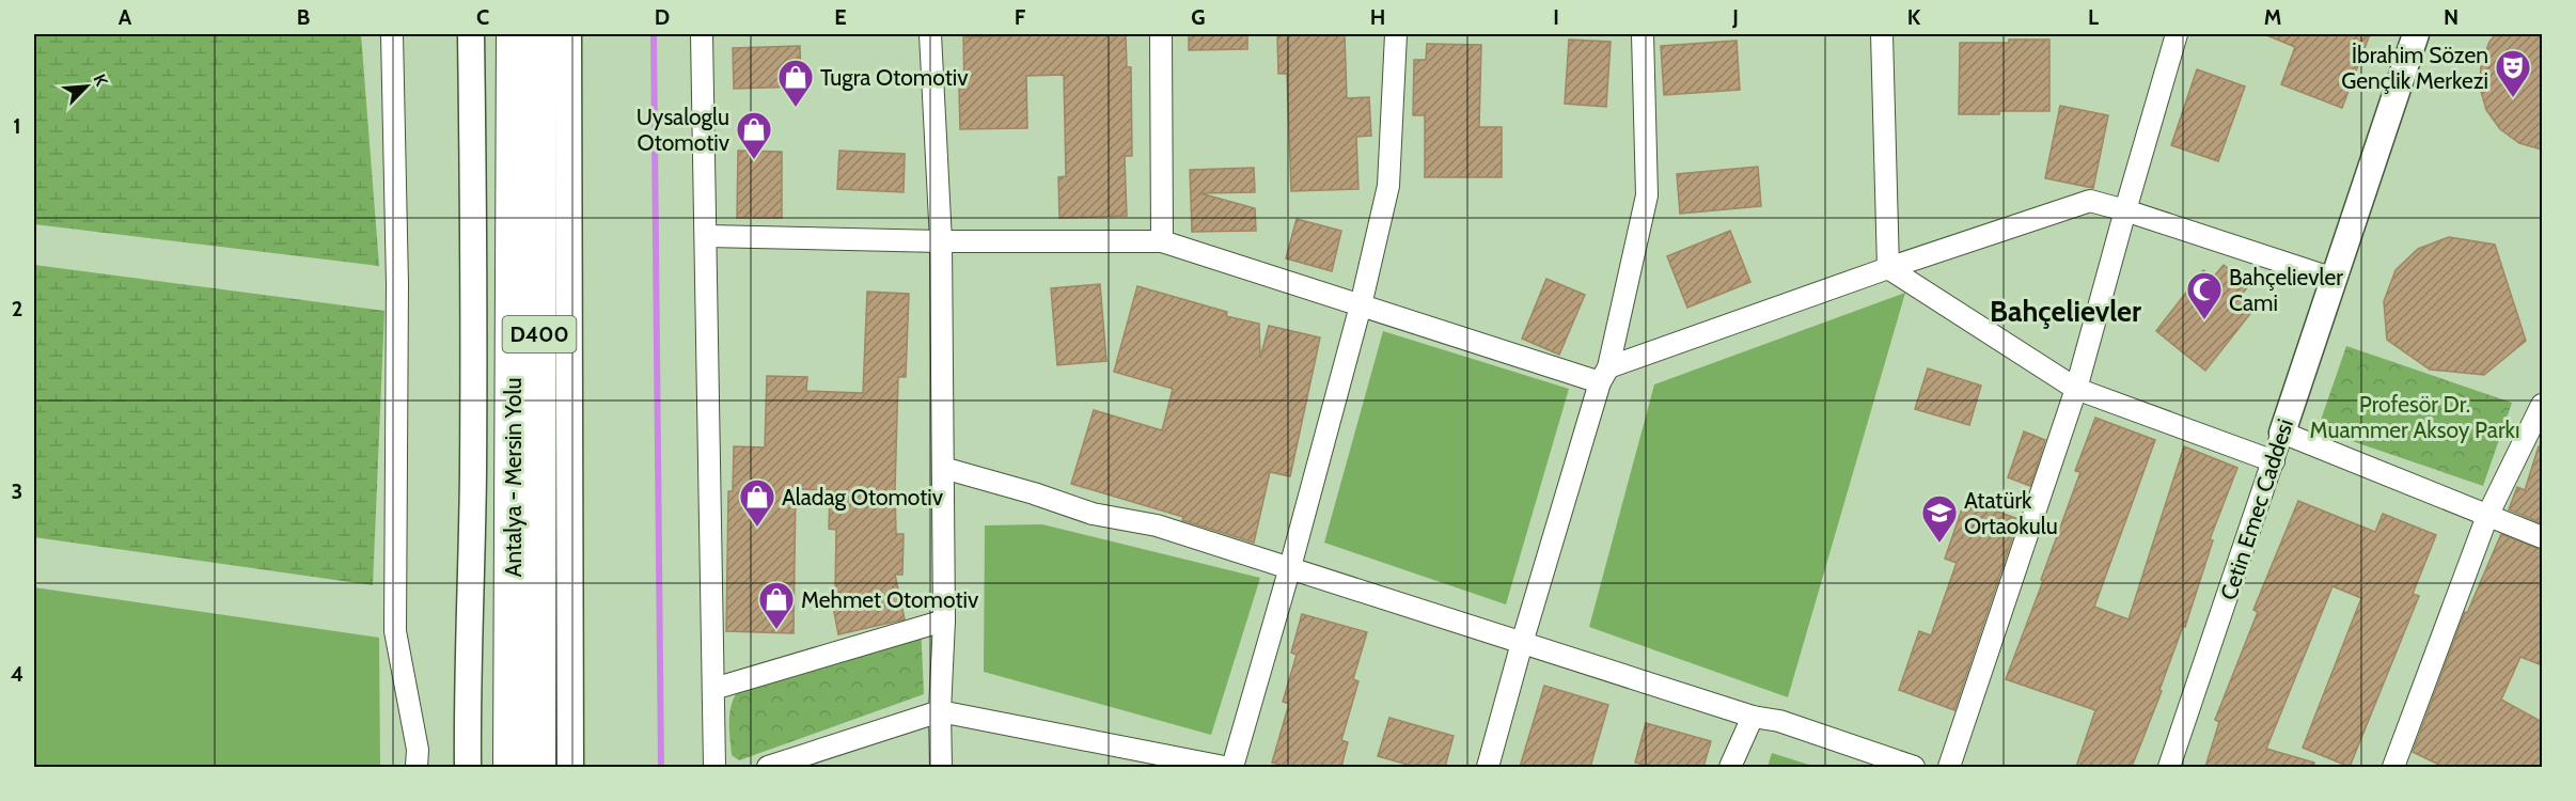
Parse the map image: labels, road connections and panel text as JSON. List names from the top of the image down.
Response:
{
  "streets": {
    "highway": ["D400", "Antalya - Mersin Yolu"],
    "street": ["Cetin Emec Caddesi"]
  },
  "districts": ["Bahçelievler"],
  "parks": ["Profesör Dr. Muammer Aksoy Parkı"],
  "places": {
    "theatre": ["İbrahim Sözen Gençlik Merkezi"],
    "shop": [
      "Tugra Otomotiv",
      "Uysaloglu Otomotiv",
      "Aladag Otomotiv",
      "Mehmet Otomotiv"
    ],
    "mosque": ["Bahçelievler Cami"],
    "school or university": ["Atatürk Ortaokulu"]
  },
  "north": "top right",
  "grid": {
    "columns": [
      "A",
      "B",
      "C",
      "D",
      "E",
      "F",
      "G",
      "H",
      "I",
      "J",
      "K",
      "L",
      "M",
      "N"
    ],
    "rows": [
      "1",
      "2",
      "3",
      "4"
    ]
  }
}
